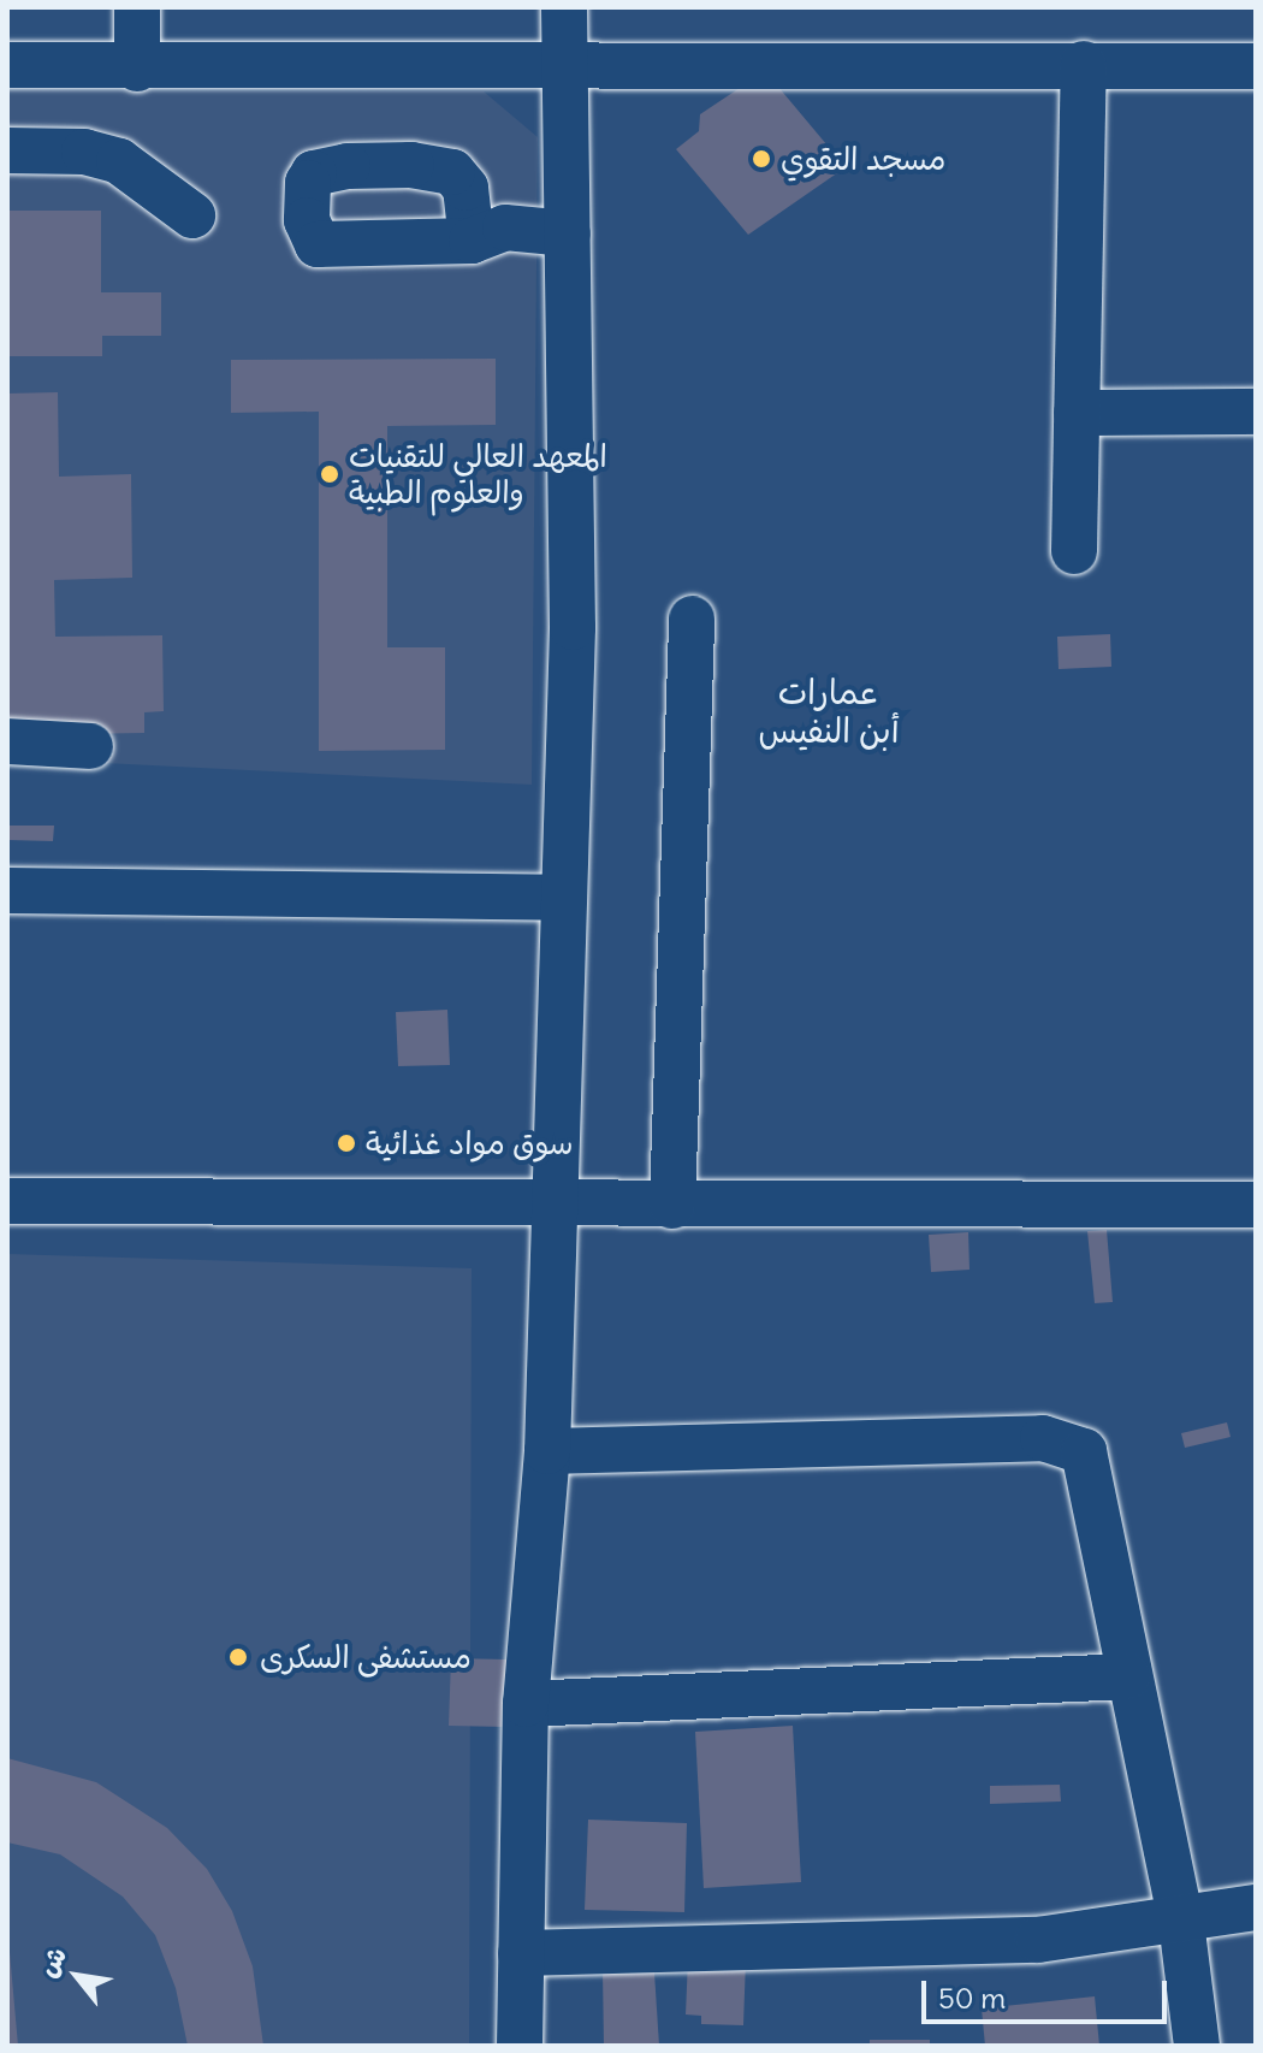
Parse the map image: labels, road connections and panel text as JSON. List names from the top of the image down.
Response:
{
  "districts": ["عمارات أبن النفيس"],
  "places": [
    "مسجد التقوي",
    "المعهد العالي للتقنيات والعلوم الطبية",
    "سوق مواد غذائية",
    "مستشفى السكرى"
  ],
  "scale_bar": "50 m",
  "north": "top left"
}
